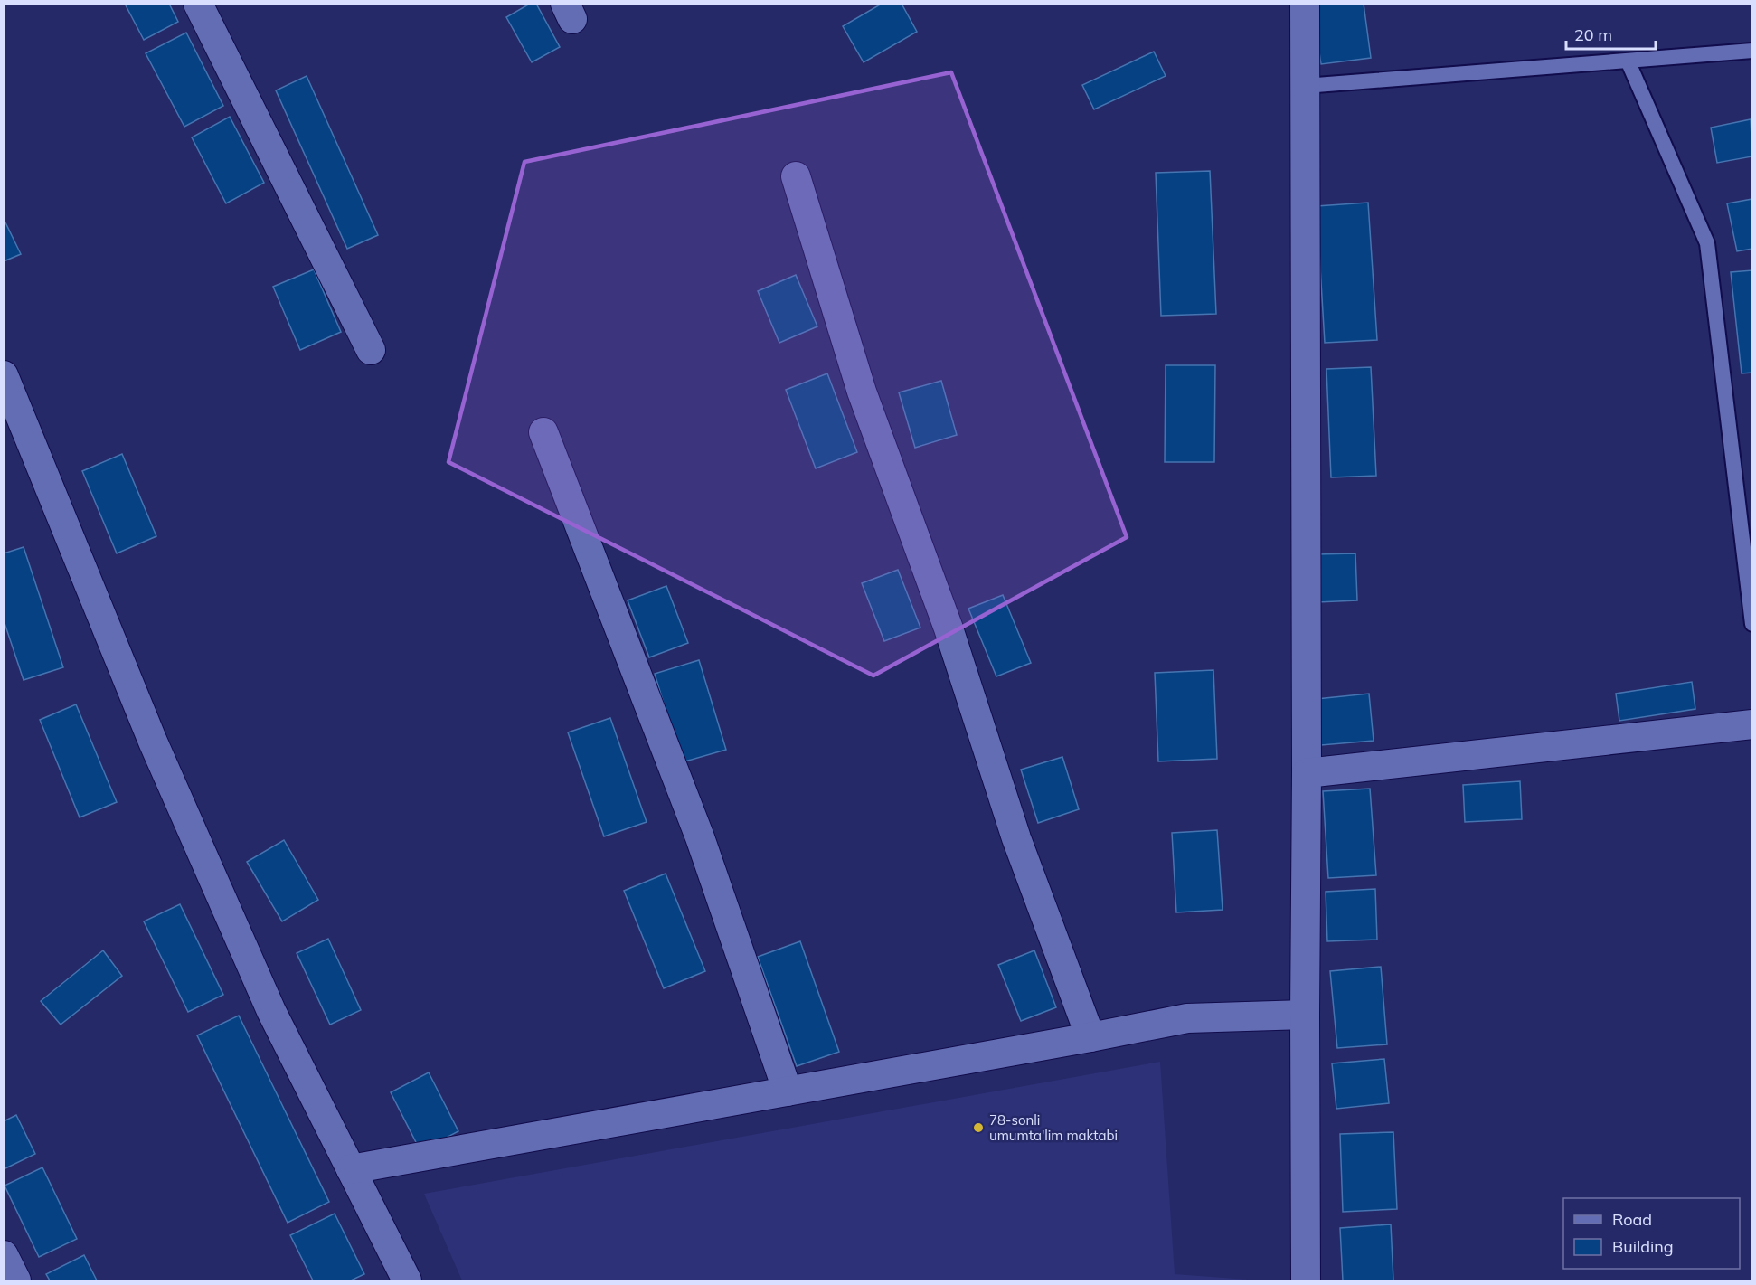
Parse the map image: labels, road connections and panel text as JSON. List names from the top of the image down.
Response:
{
  "places": ["78-sonli umumta'lim maktabi"],
  "legend": ["Road", "Building"],
  "scale_bar": "20 m"
}
